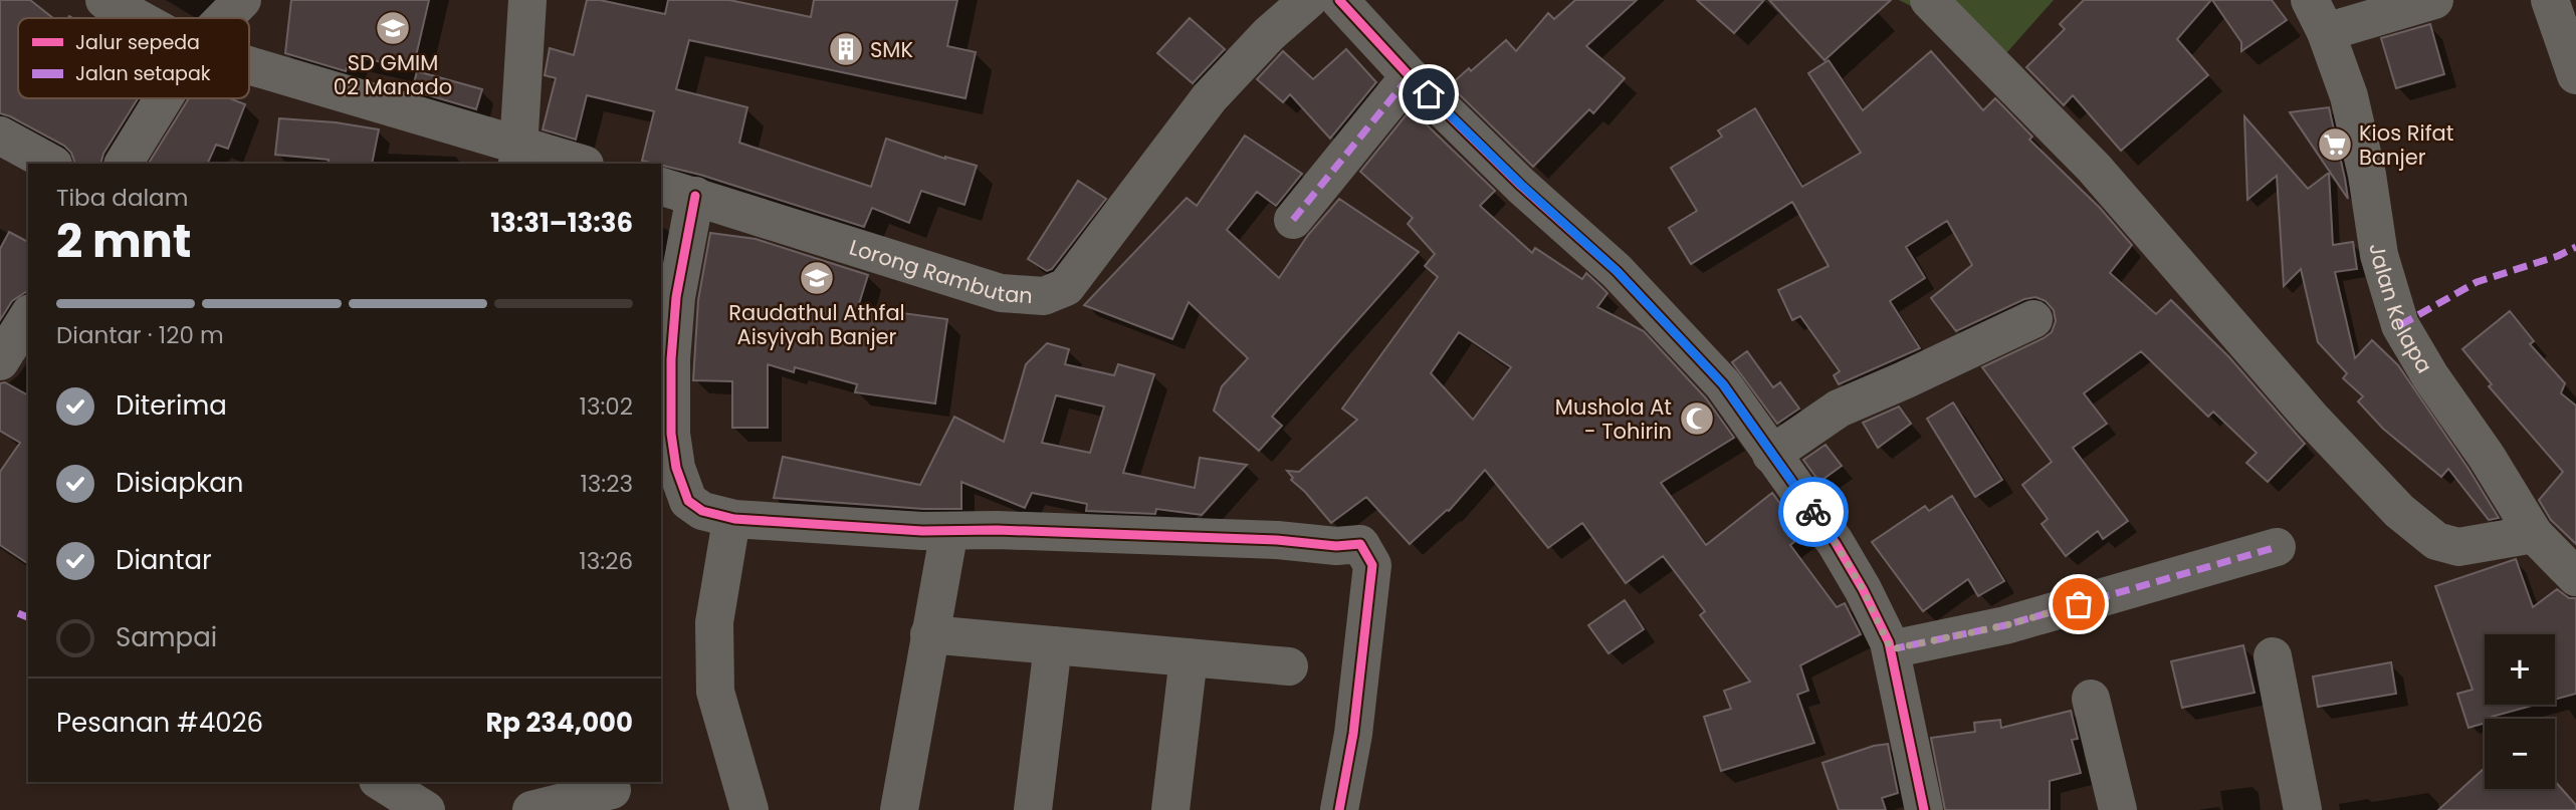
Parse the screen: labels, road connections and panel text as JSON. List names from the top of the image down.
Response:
{
  "streets": {
    "street": ["Lorong Rambutan", "Jalan Kelapa"]
  },
  "places": {
    "school or university": ["SD GMIM 02 Manado", "Raudathul Athfal Aisyiyah Banjer"],
    "building": ["SMK"],
    "supermarket": ["Kios Rifat Banjer"],
    "mosque": ["Mushola At - Tohirin"]
  },
  "legend": ["Jalur sepeda", "Jalan setapak"],
  "page": {
    "heading": ["2 mnt", "Tiba dalam", "13:31–13:36"],
    "panel": ["Pesanan #4026", "Rp 234,000"],
    "bar": "Diantar · 120 m",
    "list": [
      ["Diterima", "13:02"],
      ["Disiapkan", "13:23"],
      ["Diantar", "13:26"],
      "Sampai"
    ],
    "map_buttons": ["+", "−"]
  }
}
